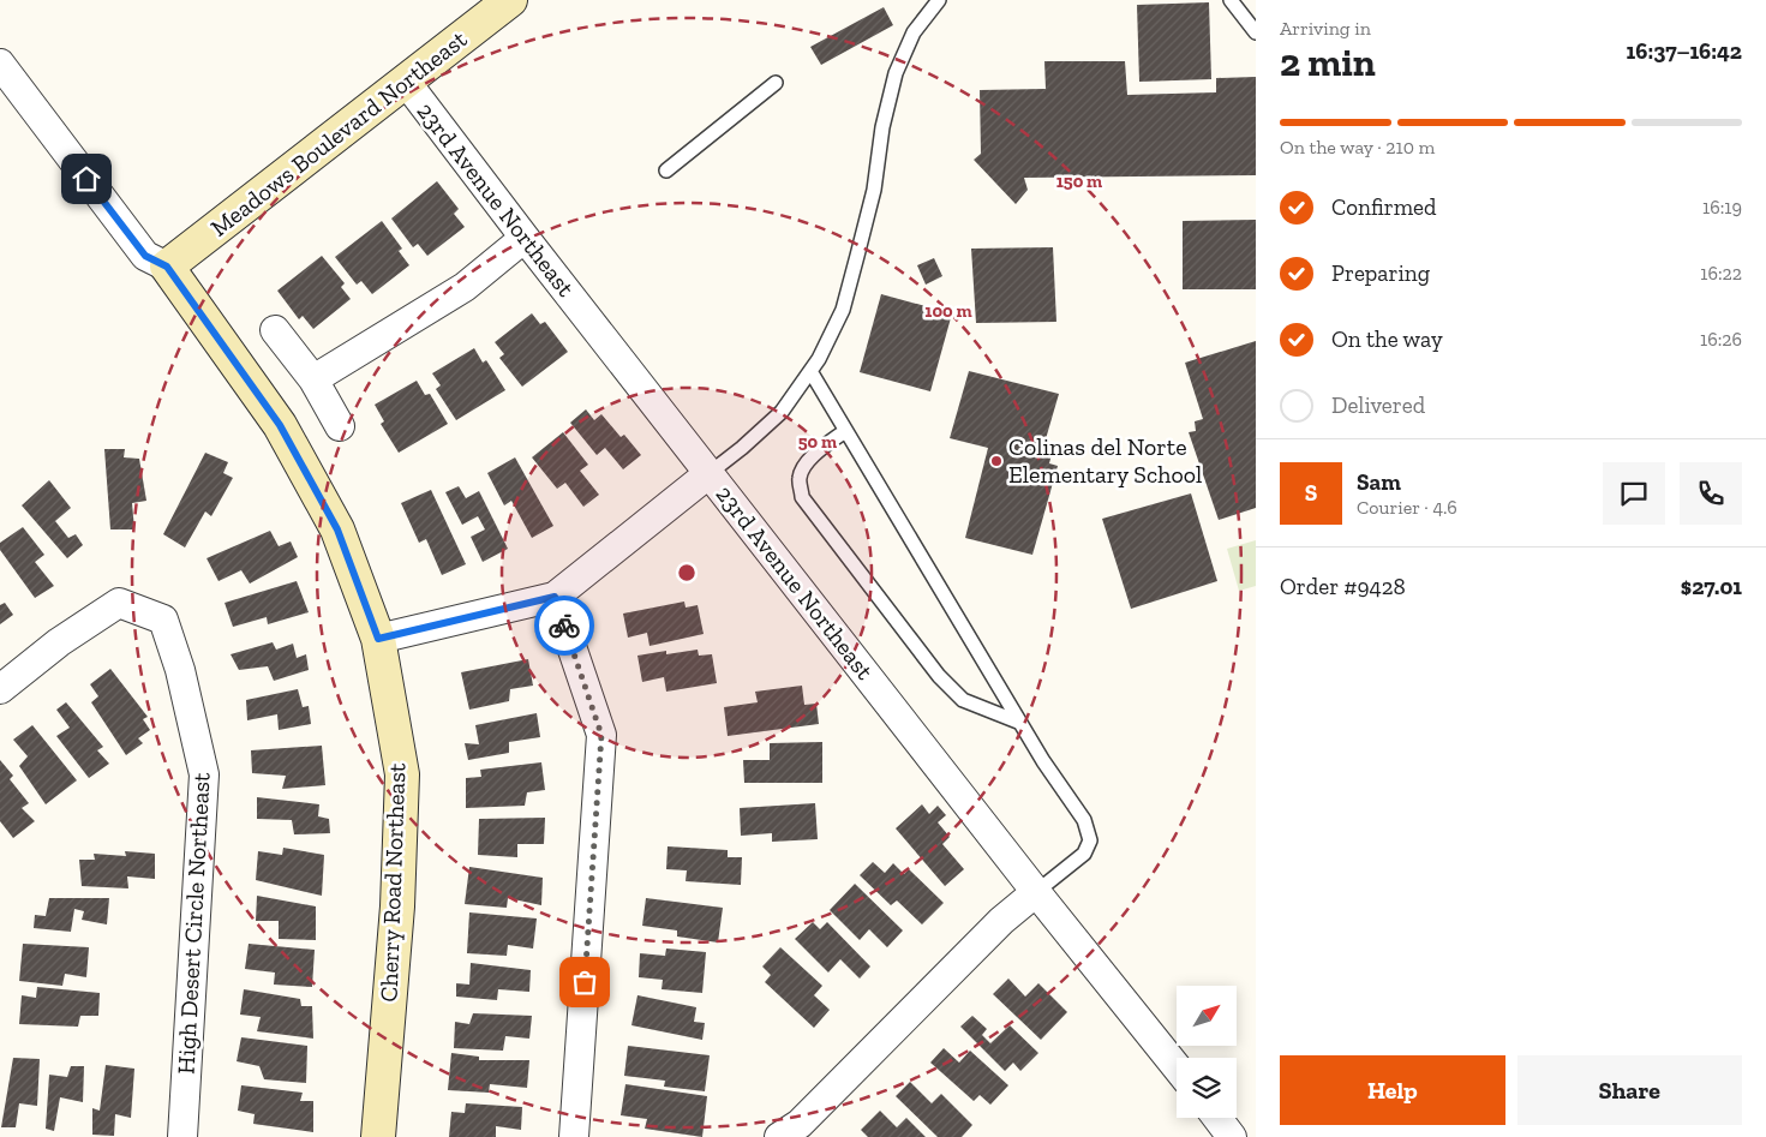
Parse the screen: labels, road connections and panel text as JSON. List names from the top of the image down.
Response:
{
  "streets": {
    "street": [
      "Meadows Boulevard Northeast",
      "23rd Avenue Northeast",
      "Cherry Road Northeast",
      "High Desert Circle Northeast"
    ]
  },
  "crossings": [
    ["Meadows Boulevard Northeast", "23rd Avenue Northeast"],
    ["Meadows Boulevard Northeast", "Cherry Road Northeast"]
  ],
  "places": ["Colinas del Norte Elementary School"],
  "north": "top right",
  "page": {
    "heading": ["2 min", "Arriving in", "16:37–16:42"],
    "panel": [
      "Sam",
      "Courier · 4.6",
      "Order #9428",
      "$27.01"
    ],
    "bar": "On the way · 210 m",
    "list": [
      ["Confirmed", "16:19"],
      ["Preparing", "16:22"],
      ["On the way", "16:26"],
      "Delivered"
    ],
    "round": "S",
    "buttons": ["Help", "Share"]
  },
  "rings": ["150 m", "100 m", "50 m"]
}
